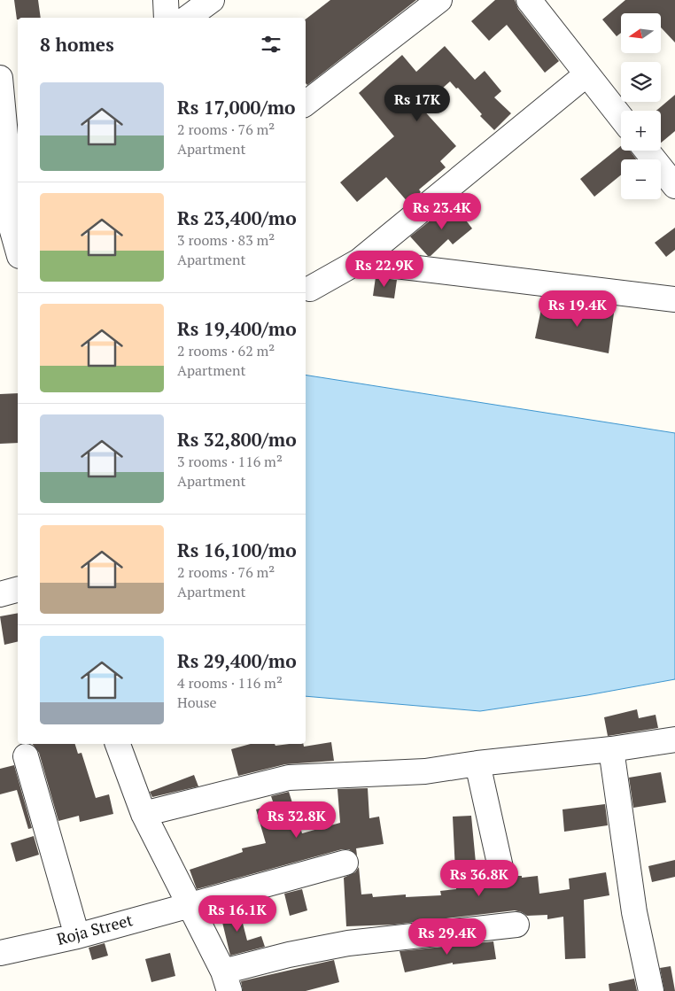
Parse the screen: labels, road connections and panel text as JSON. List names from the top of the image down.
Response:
{
  "streets": {
    "street": ["Roja Street"]
  },
  "north": "left",
  "page": {
    "map_buttons": ["+", "−"],
    "heading": "8 homes",
    "list": [
      {
        "name": "Rs 17,000/mo",
        "note": "2 rooms · 76 m² · Apartment"
      },
      {
        "name": "Rs 23,400/mo",
        "note": "3 rooms · 83 m² · Apartment"
      },
      {
        "name": "Rs 19,400/mo",
        "note": "2 rooms · 62 m² · Apartment"
      },
      {
        "name": "Rs 32,800/mo",
        "note": "3 rooms · 116 m² · Apartment"
      },
      {
        "name": "Rs 16,100/mo",
        "note": "2 rooms · 76 m² · Apartment"
      },
      {
        "name": "Rs 29,400/mo",
        "note": "4 rooms · 116 m² · House"
      }
    ],
    "price": [
      "Rs 17K",
      "Rs 23.4K",
      "Rs 22.9K",
      "Rs 19.4K",
      "Rs 32.8K",
      "Rs 36.8K",
      "Rs 16.1K",
      "Rs 29.4K"
    ]
  }
}
